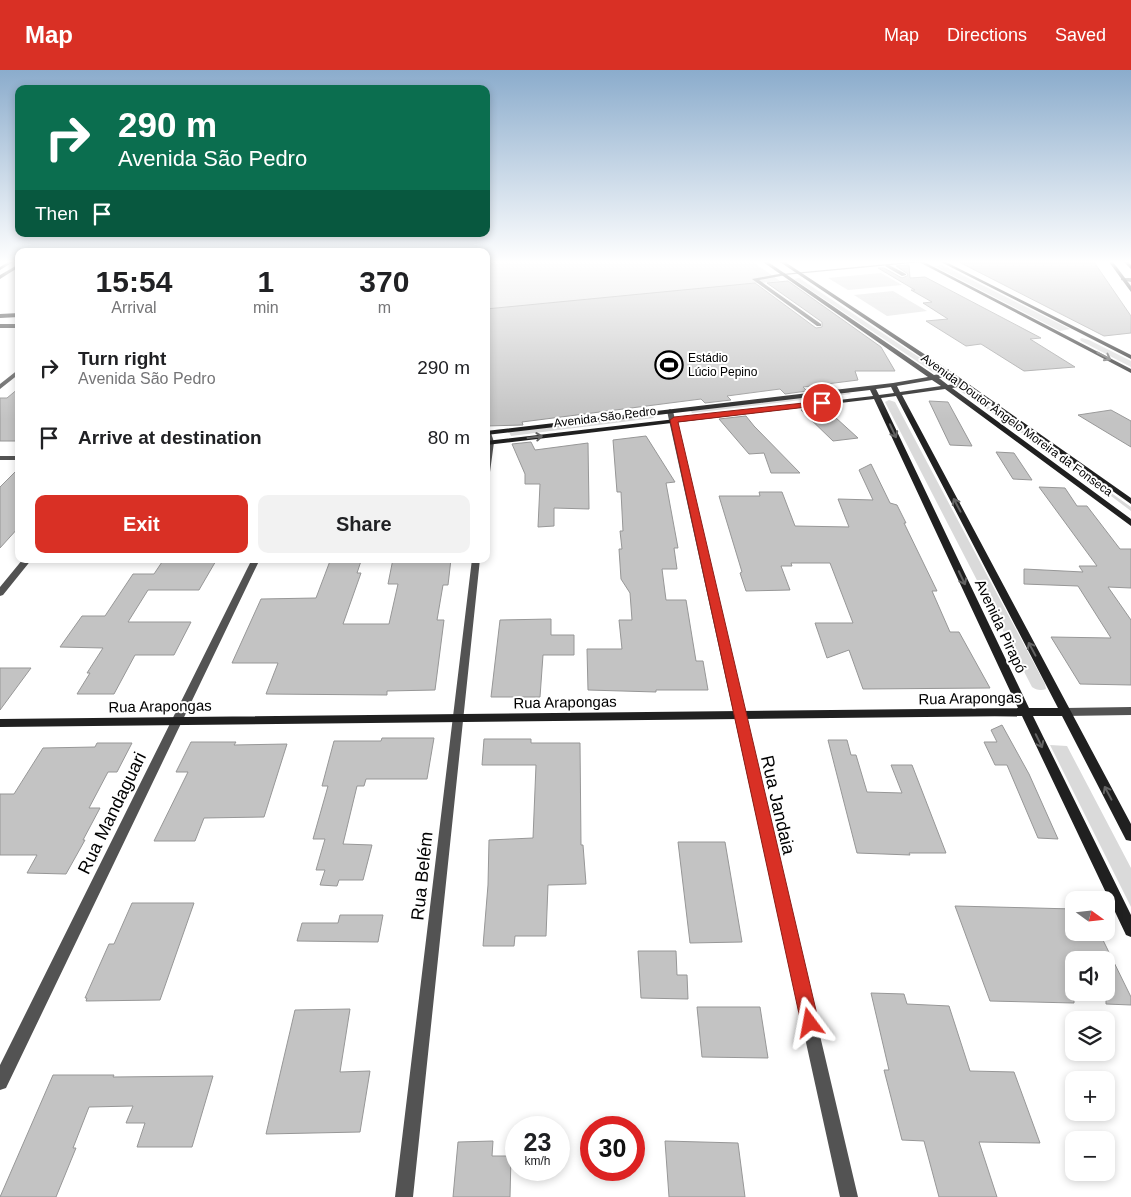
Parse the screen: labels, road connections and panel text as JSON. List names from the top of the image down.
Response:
{
  "streets": {
    "street": [
      "Avenida São Pedro",
      "Avenida Doutor Ângelo Moreira da Fonseca",
      "Avenida Pirapó",
      "Rua Arapongas",
      "Rua Jandaia",
      "Rua Mandaguari",
      "Rua Belém"
    ]
  },
  "crossings": [
    ["Avenida São Pedro", "Avenida Doutor Ângelo Moreira da Fonseca"],
    ["Avenida São Pedro", "Avenida Pirapó"],
    ["Avenida São Pedro", "Rua Jandaia"],
    ["Avenida Pirapó", "Rua Arapongas"],
    ["Rua Arapongas", "Rua Jandaia"],
    ["Rua Arapongas", "Rua Mandaguari"],
    ["Rua Arapongas", "Rua Belém"]
  ],
  "places": {
    "sports": ["Estádio Lúcio Pepino"]
  },
  "north": "right",
  "page": {
    "header": "Map",
    "nav": ["Map", "Directions", "Saved"],
    "turn": ["290 m", "Avenida São Pedro"],
    "then": "Then",
    "eta": [
      "15:54",
      "Arrival",
      "1",
      "min",
      "370",
      "m"
    ],
    "list": [
      {
        "name": "Turn right",
        "note": "Avenida São Pedro",
        "value": "290 m"
      },
      {
        "name": "Arrive at destination",
        "value": "80 m"
      }
    ],
    "buttons": ["Exit", "Share"],
    "map_buttons": ["+", "−"],
    "speed": "23 km/h",
    "limit": "30"
  }
}
